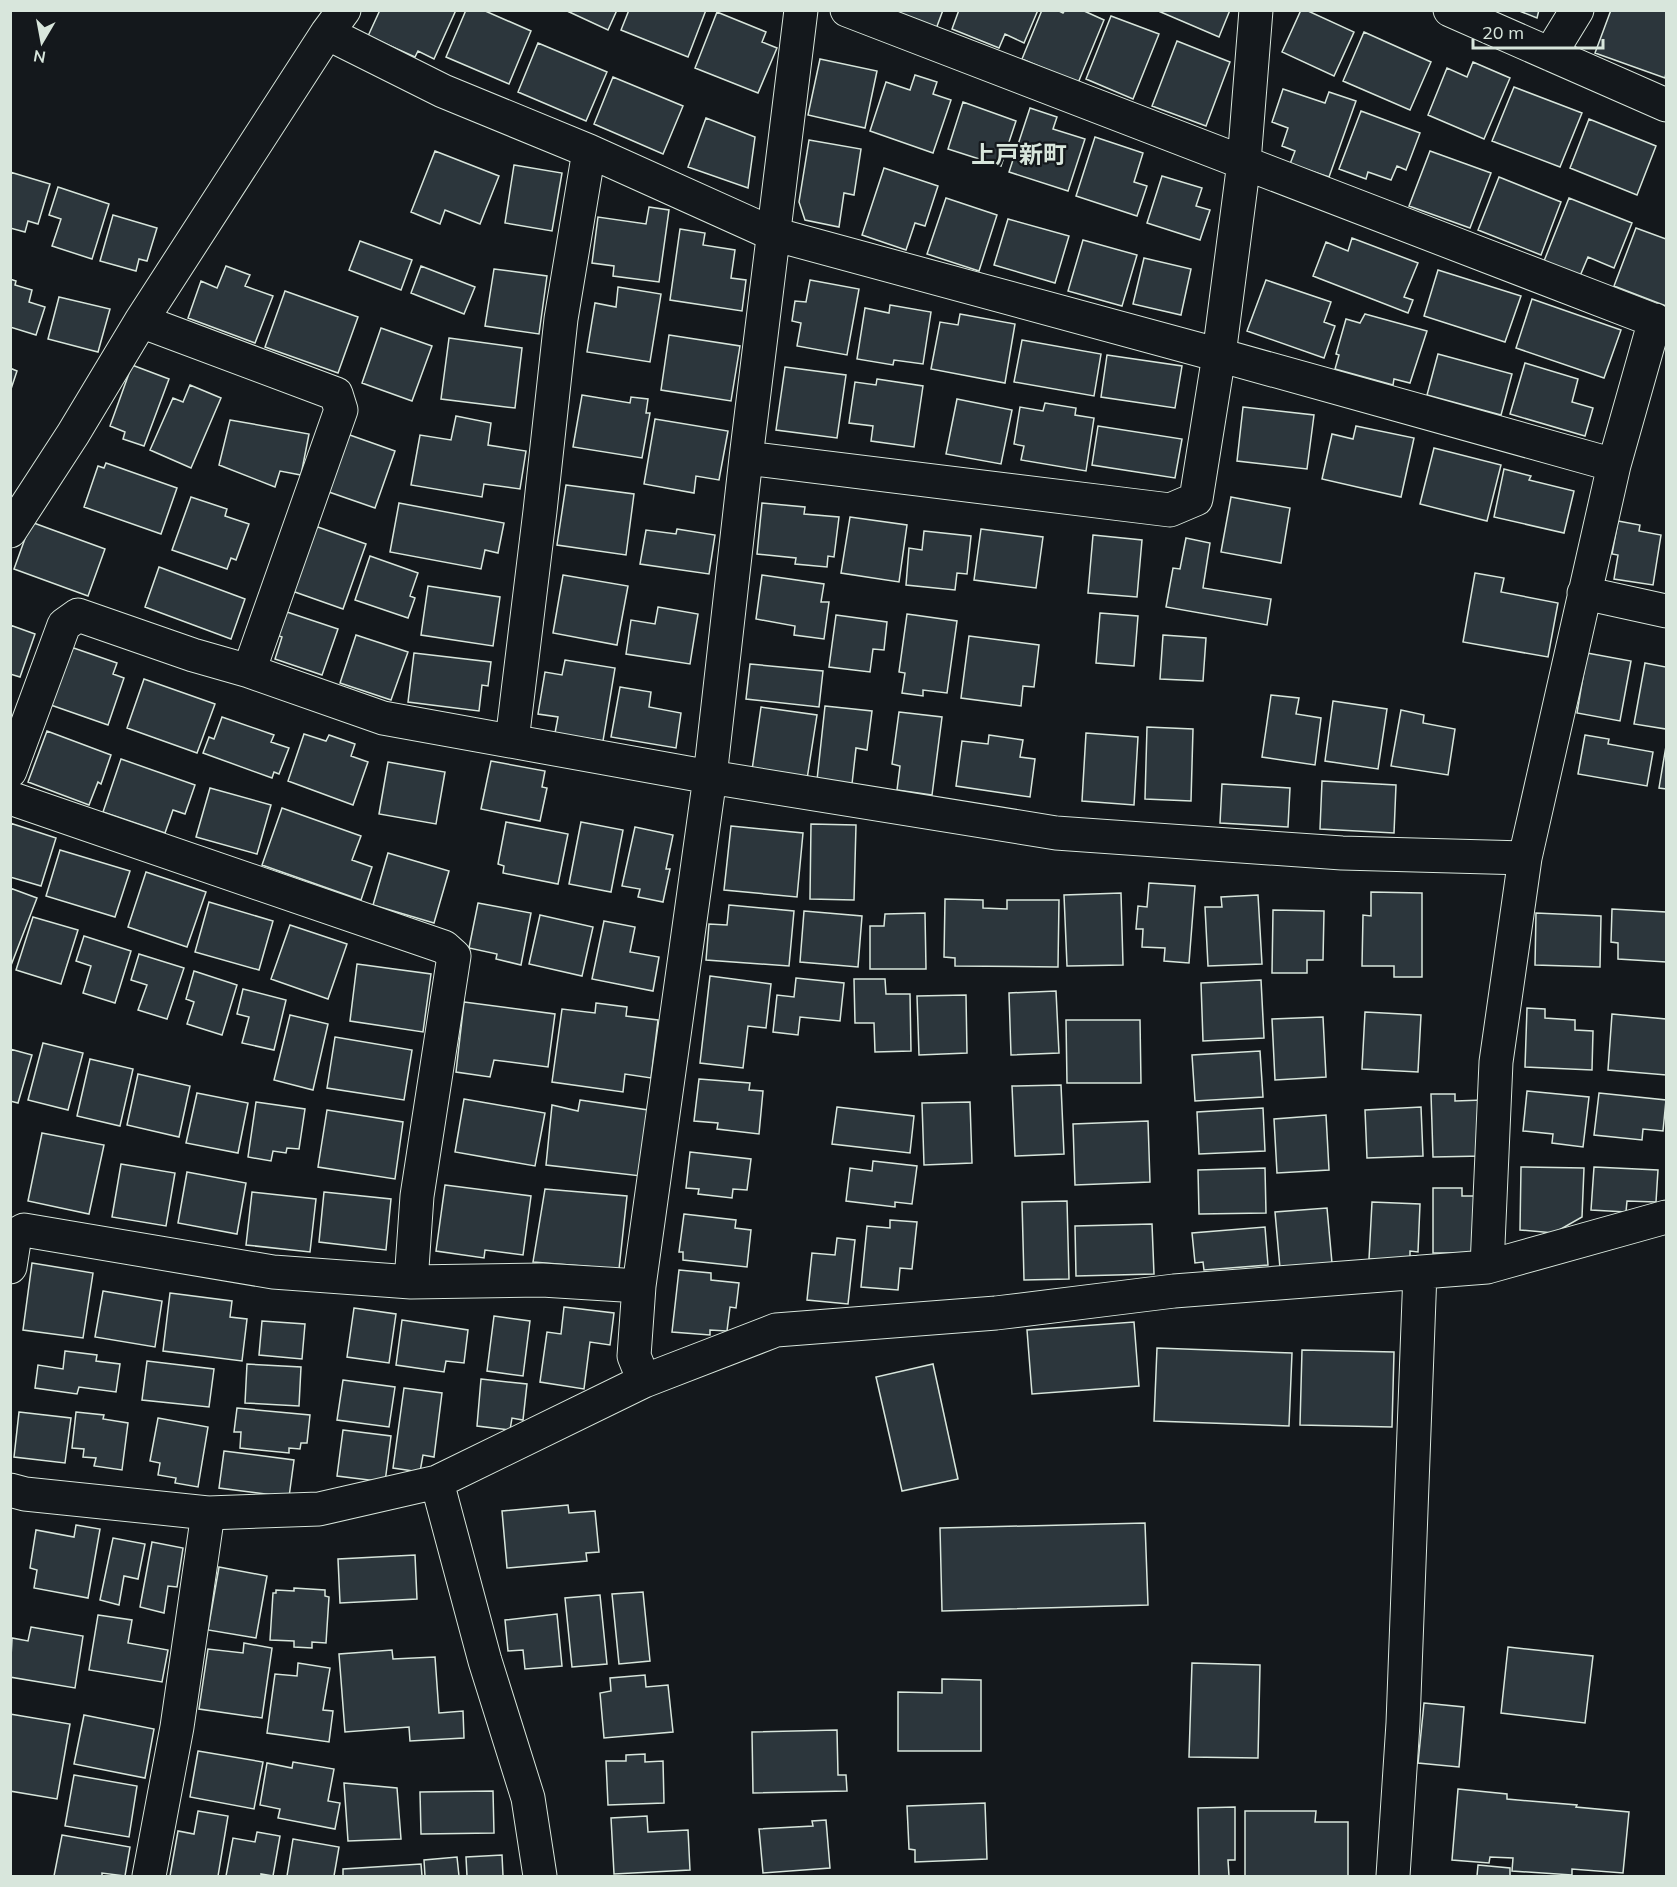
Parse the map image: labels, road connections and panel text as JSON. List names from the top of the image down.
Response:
{
  "districts": ["上戸新町"],
  "scale_bar": "20 m",
  "north": "bottom"
}
